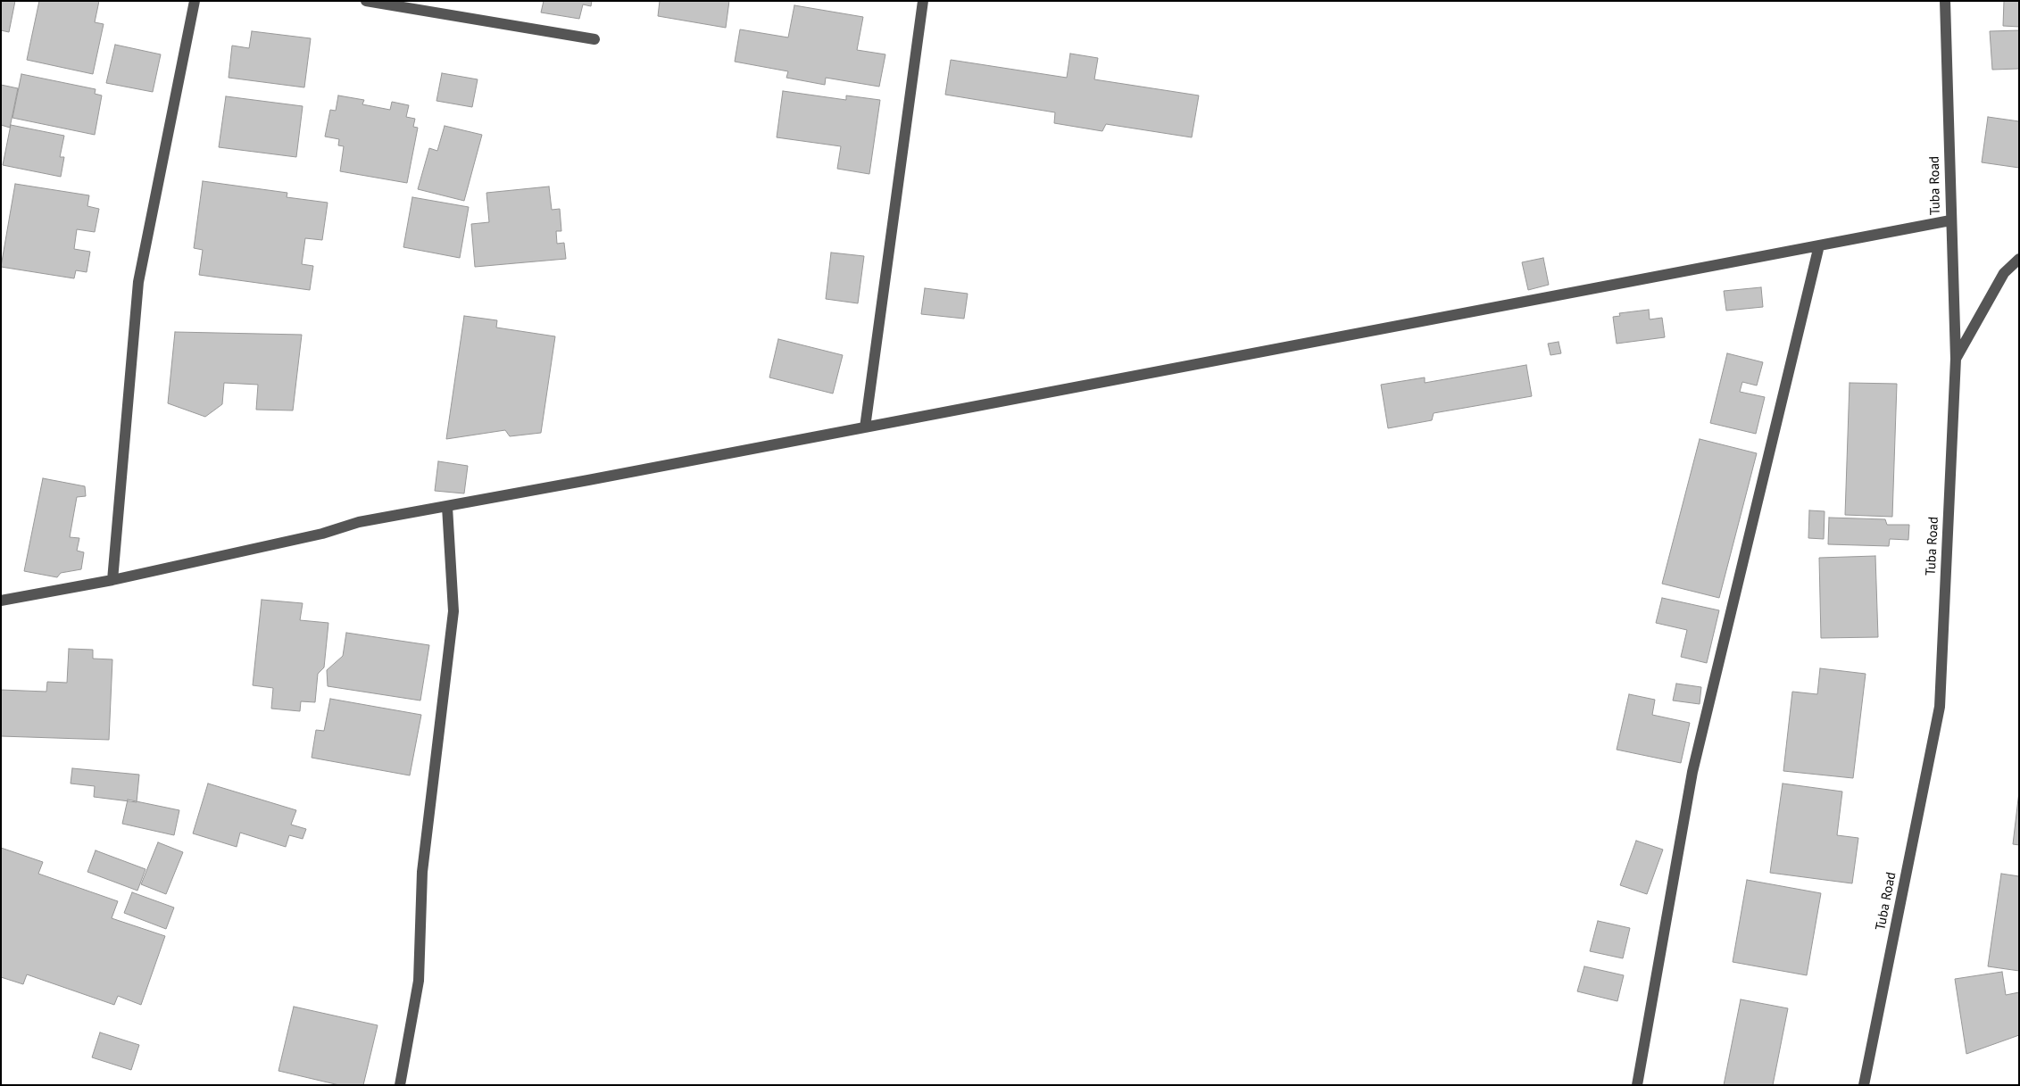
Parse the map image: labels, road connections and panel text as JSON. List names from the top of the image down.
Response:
{
  "streets": {
    "street": ["Tuba Road"]
  }
}
